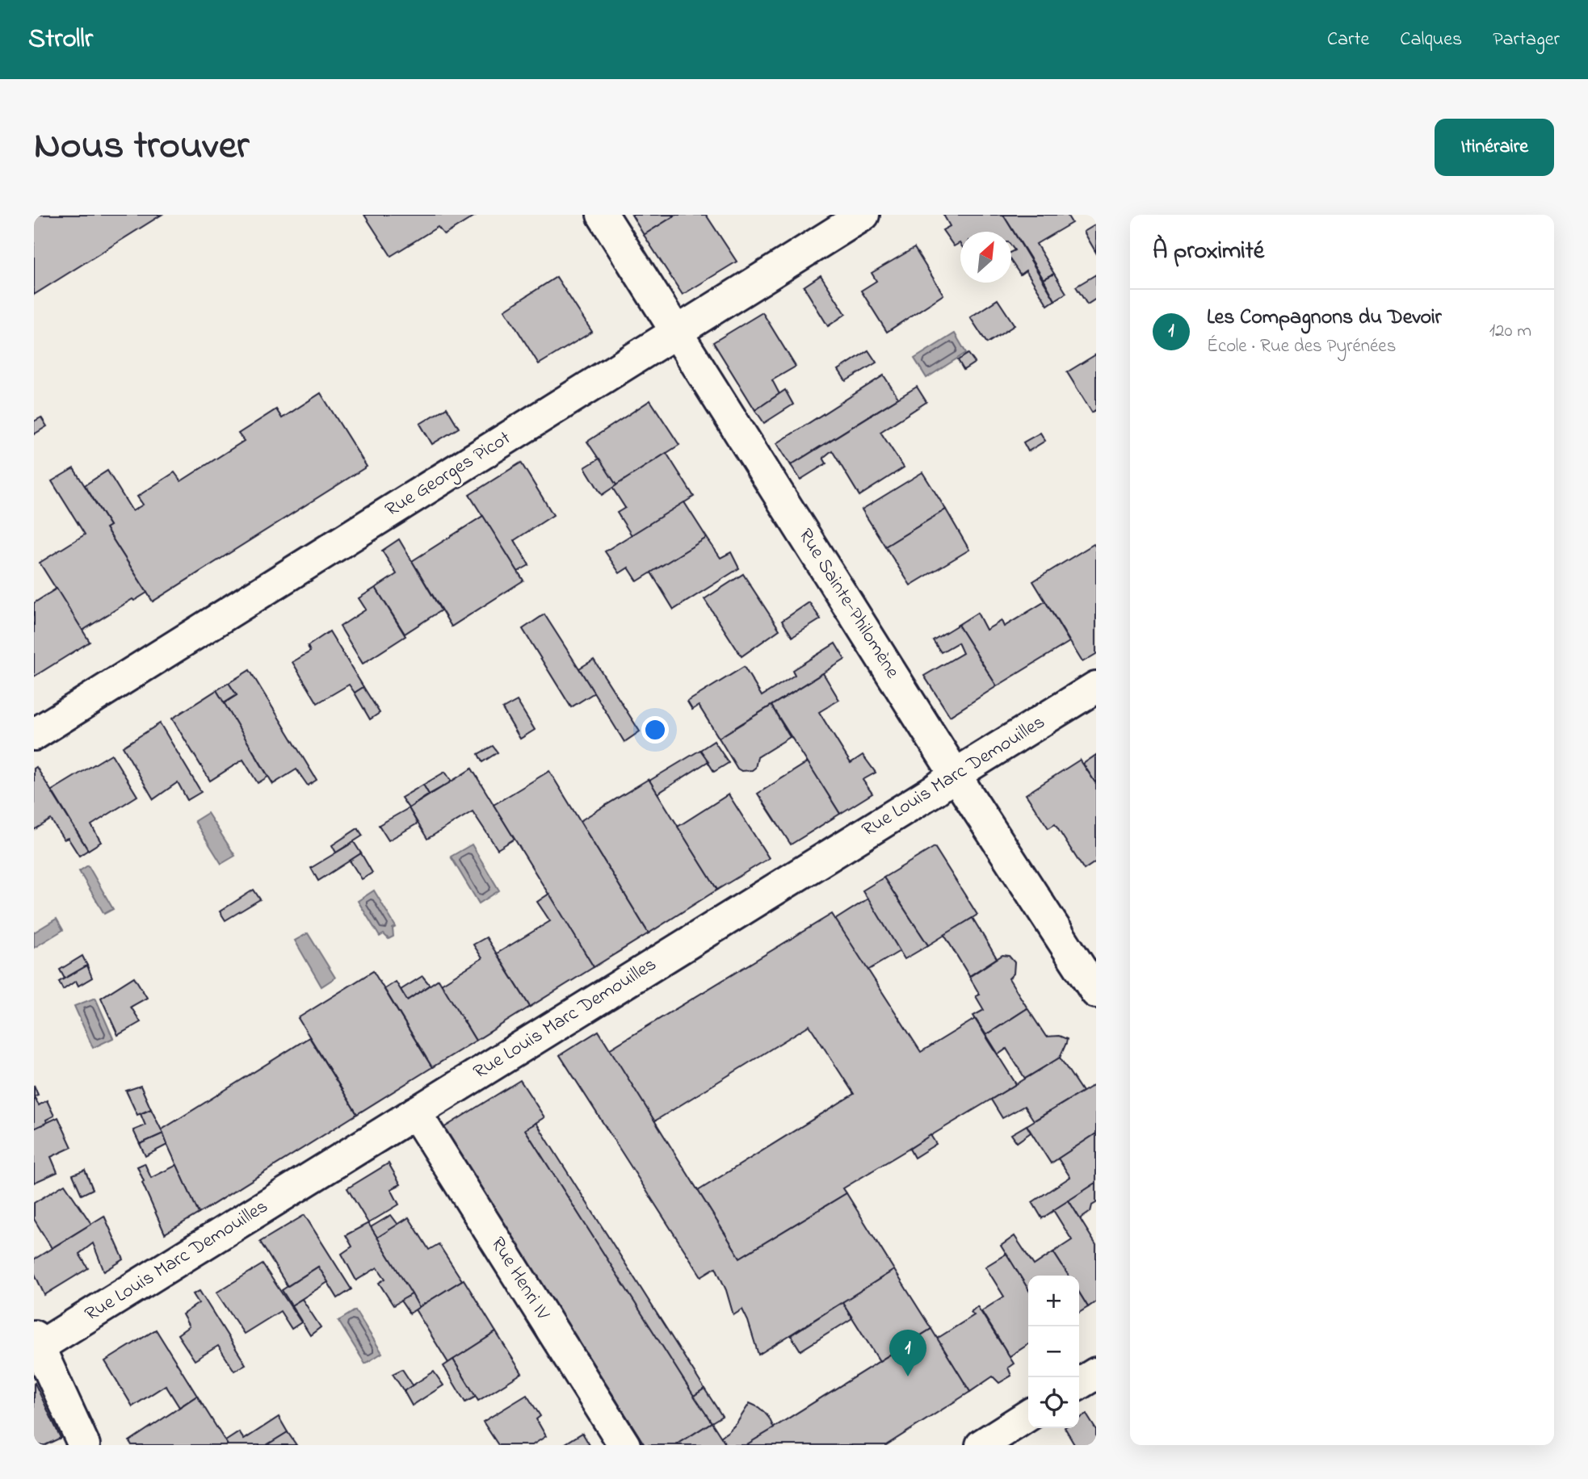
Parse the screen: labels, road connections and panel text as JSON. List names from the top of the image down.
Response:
{
  "streets": {
    "street": [
      "Rue Georges Picot",
      "Rue Sainte-Philomène",
      "Rue Louis Marc Demouilles",
      "Rue Henri IV"
    ]
  },
  "crossings": [
    ["Rue Georges Picot", "Rue Sainte-Philomène"],
    ["Rue Sainte-Philomène", "Rue Louis Marc Demouilles"],
    ["Rue Louis Marc Demouilles", "Rue Henri IV"]
  ],
  "north": "top right",
  "page": {
    "header": "Strollr",
    "nav": ["Carte", "Calques", "Partager"],
    "title": "Nous trouver",
    "buttons": "Itinéraire",
    "heading": "À proximité",
    "list": [
      {
        "mark": "1",
        "name": "Les Compagnons du Devoir",
        "note": "École · Rue des Pyrénées",
        "value": "120 m"
      }
    ],
    "map_buttons": ["+", "−"],
    "pins": "1"
  }
}
